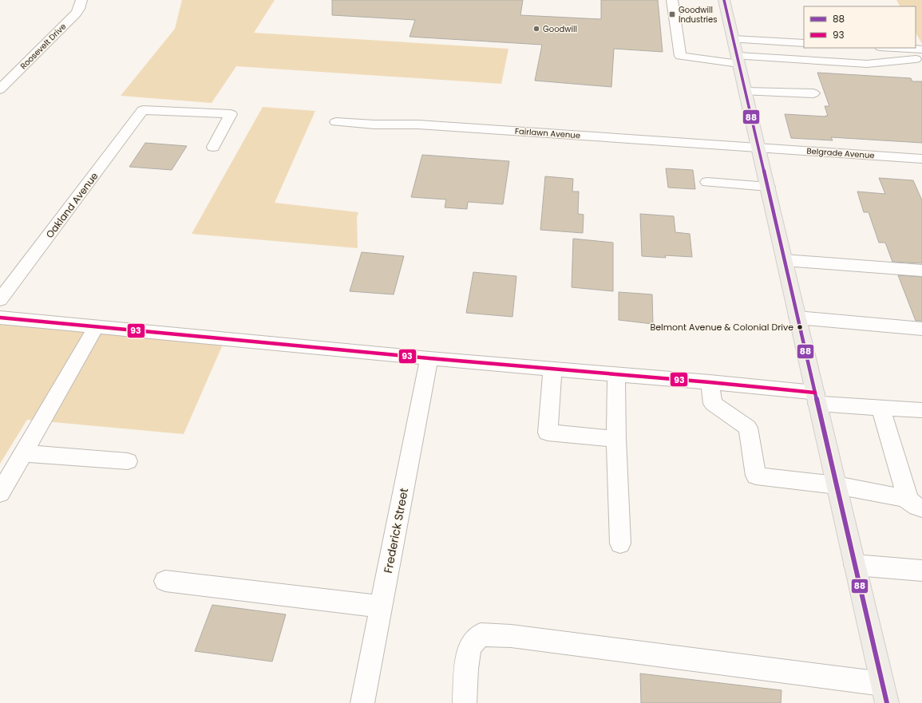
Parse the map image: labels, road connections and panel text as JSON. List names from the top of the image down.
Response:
{
  "streets": {
    "street": [
      "Roosevelt Drive",
      "Fairlawn Avenue",
      "Belgrade Avenue",
      "Oakland Avenue",
      "Frederick Street"
    ]
  },
  "crossings": [
    ["Fairlawn Avenue", "Belgrade Avenue"]
  ],
  "places": {
    "transit": ["Goodwill Industries"],
    "other": ["Goodwill", "Belmont Avenue & Colonial Drive"]
  },
  "lines": ["transit line 88", "transit line 93"],
  "legend": ["88", "93"]
}
